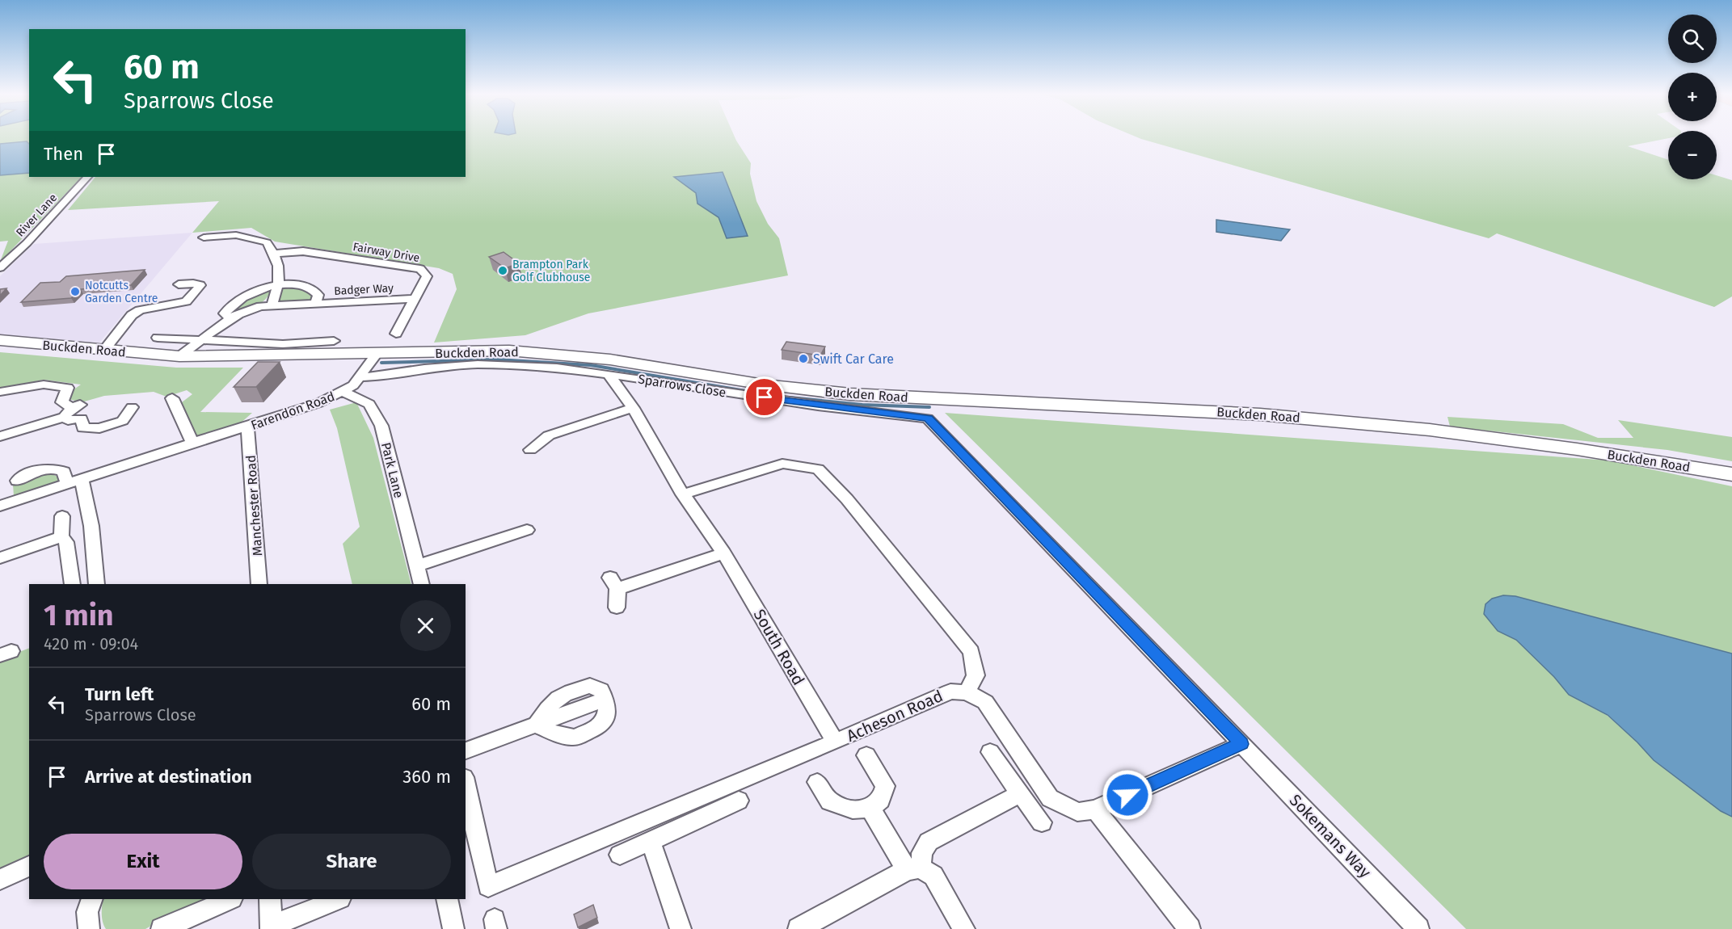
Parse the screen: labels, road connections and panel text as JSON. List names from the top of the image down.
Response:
{
  "streets": {
    "main road": ["Buckden Road"],
    "street": [
      "River Lane",
      "Fairway Drive",
      "Badger Way",
      "Sparrows Close",
      "Farendon Road",
      "Park Lane",
      "Manchester Road",
      "South Road",
      "Acheson Road",
      "Sokemans Way"
    ]
  },
  "crossings": [
    ["Fairway Drive", "Badger Way"],
    ["Badger Way", "Buckden Road"],
    ["Buckden Road", "Farendon Road"],
    ["Sparrows Close", "South Road"],
    ["Sparrows Close", "Sokemans Way"],
    ["Farendon Road", "Park Lane"],
    ["Farendon Road", "Manchester Road"],
    ["South Road", "Acheson Road"]
  ],
  "places": ["Brampton Park Golf Clubhouse", "Notcutts Garden Centre", "Swift Car Care"],
  "page": {
    "map_buttons": ["+", "−"],
    "turn": ["60 m", "Sparrows Close"],
    "then": "Then",
    "heading": ["1 min", "420 m · 09:04"],
    "list": [
      {
        "name": "Turn left",
        "note": "Sparrows Close",
        "value": "60 m"
      },
      {
        "name": "Arrive at destination",
        "value": "360 m"
      }
    ],
    "buttons": ["Exit", "Share"]
  }
}
